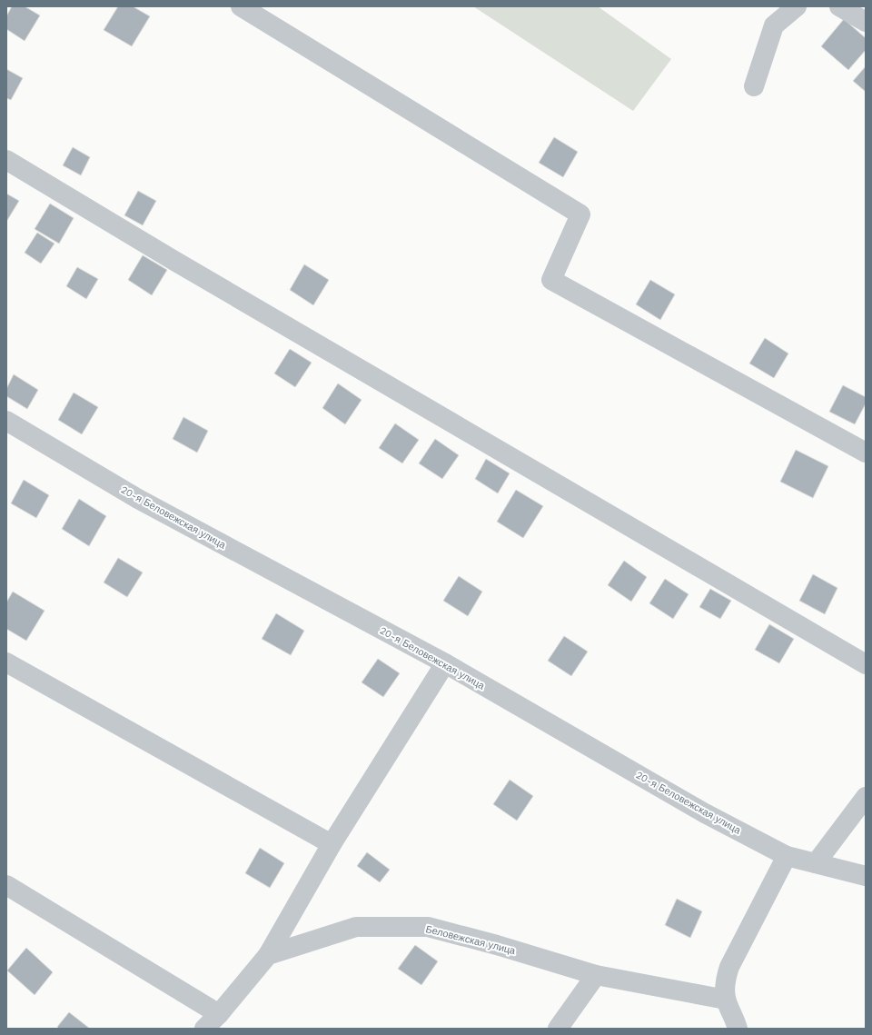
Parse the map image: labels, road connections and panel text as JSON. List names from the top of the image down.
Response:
{
  "streets": {
    "street": ["20-я Беловежская улица", "Беловежская улица"]
  }
}
